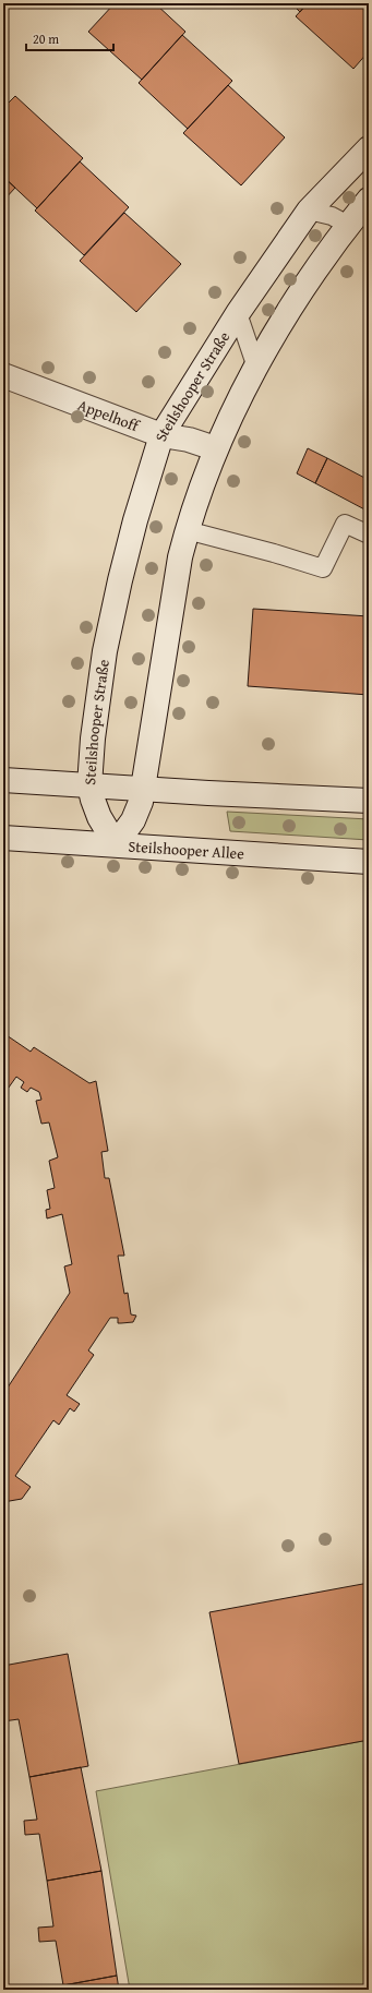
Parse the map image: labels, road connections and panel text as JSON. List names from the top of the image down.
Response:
{
  "streets": {
    "street": ["Steilshooper Straße", "Appelhoff", "Steilshooper Allee"]
  },
  "crossings": [
    ["Steilshooper Straße", "Appelhoff"],
    ["Steilshooper Straße", "Steilshooper Allee"]
  ],
  "scale_bar": "20 m"
}
